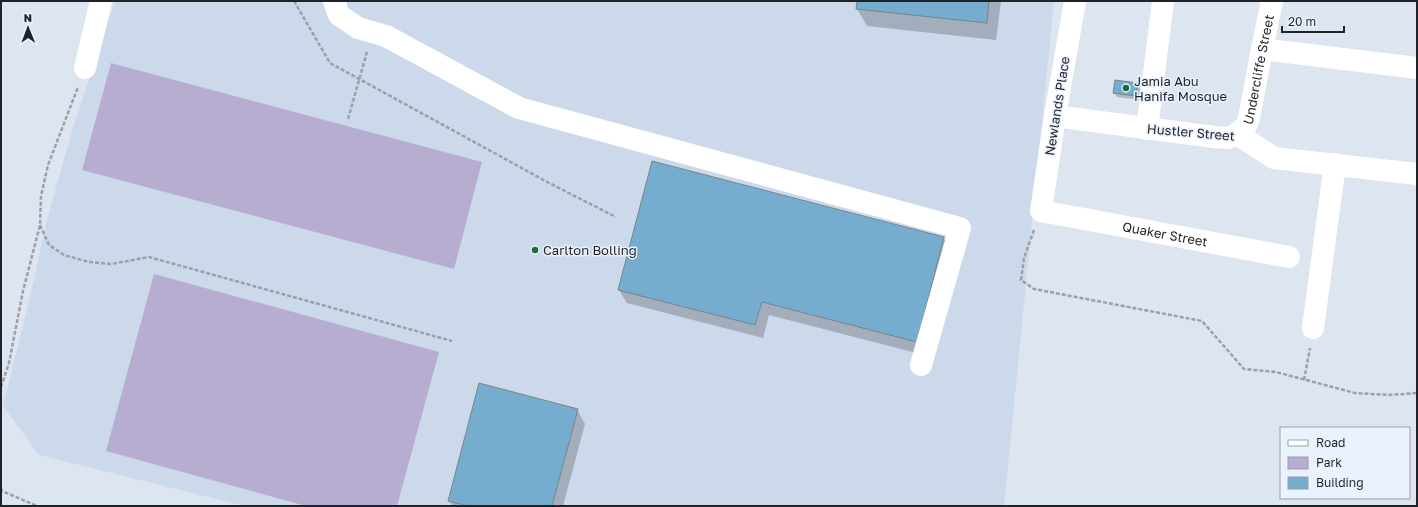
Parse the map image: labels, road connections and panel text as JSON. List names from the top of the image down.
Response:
{
  "streets": {
    "street": [
      "Undercliffe Street",
      "Newlands Place",
      "Hustler Street",
      "Quaker Street"
    ]
  },
  "crossings": [
    ["Undercliffe Street", "Hustler Street"],
    ["Newlands Place", "Hustler Street"],
    ["Newlands Place", "Quaker Street"]
  ],
  "places": ["Jamia Abu Hanifa Mosque", "Carlton Bolling"],
  "legend": ["Road", "Park", "Building"],
  "scale_bar": "20 m",
  "north": "top"
}
